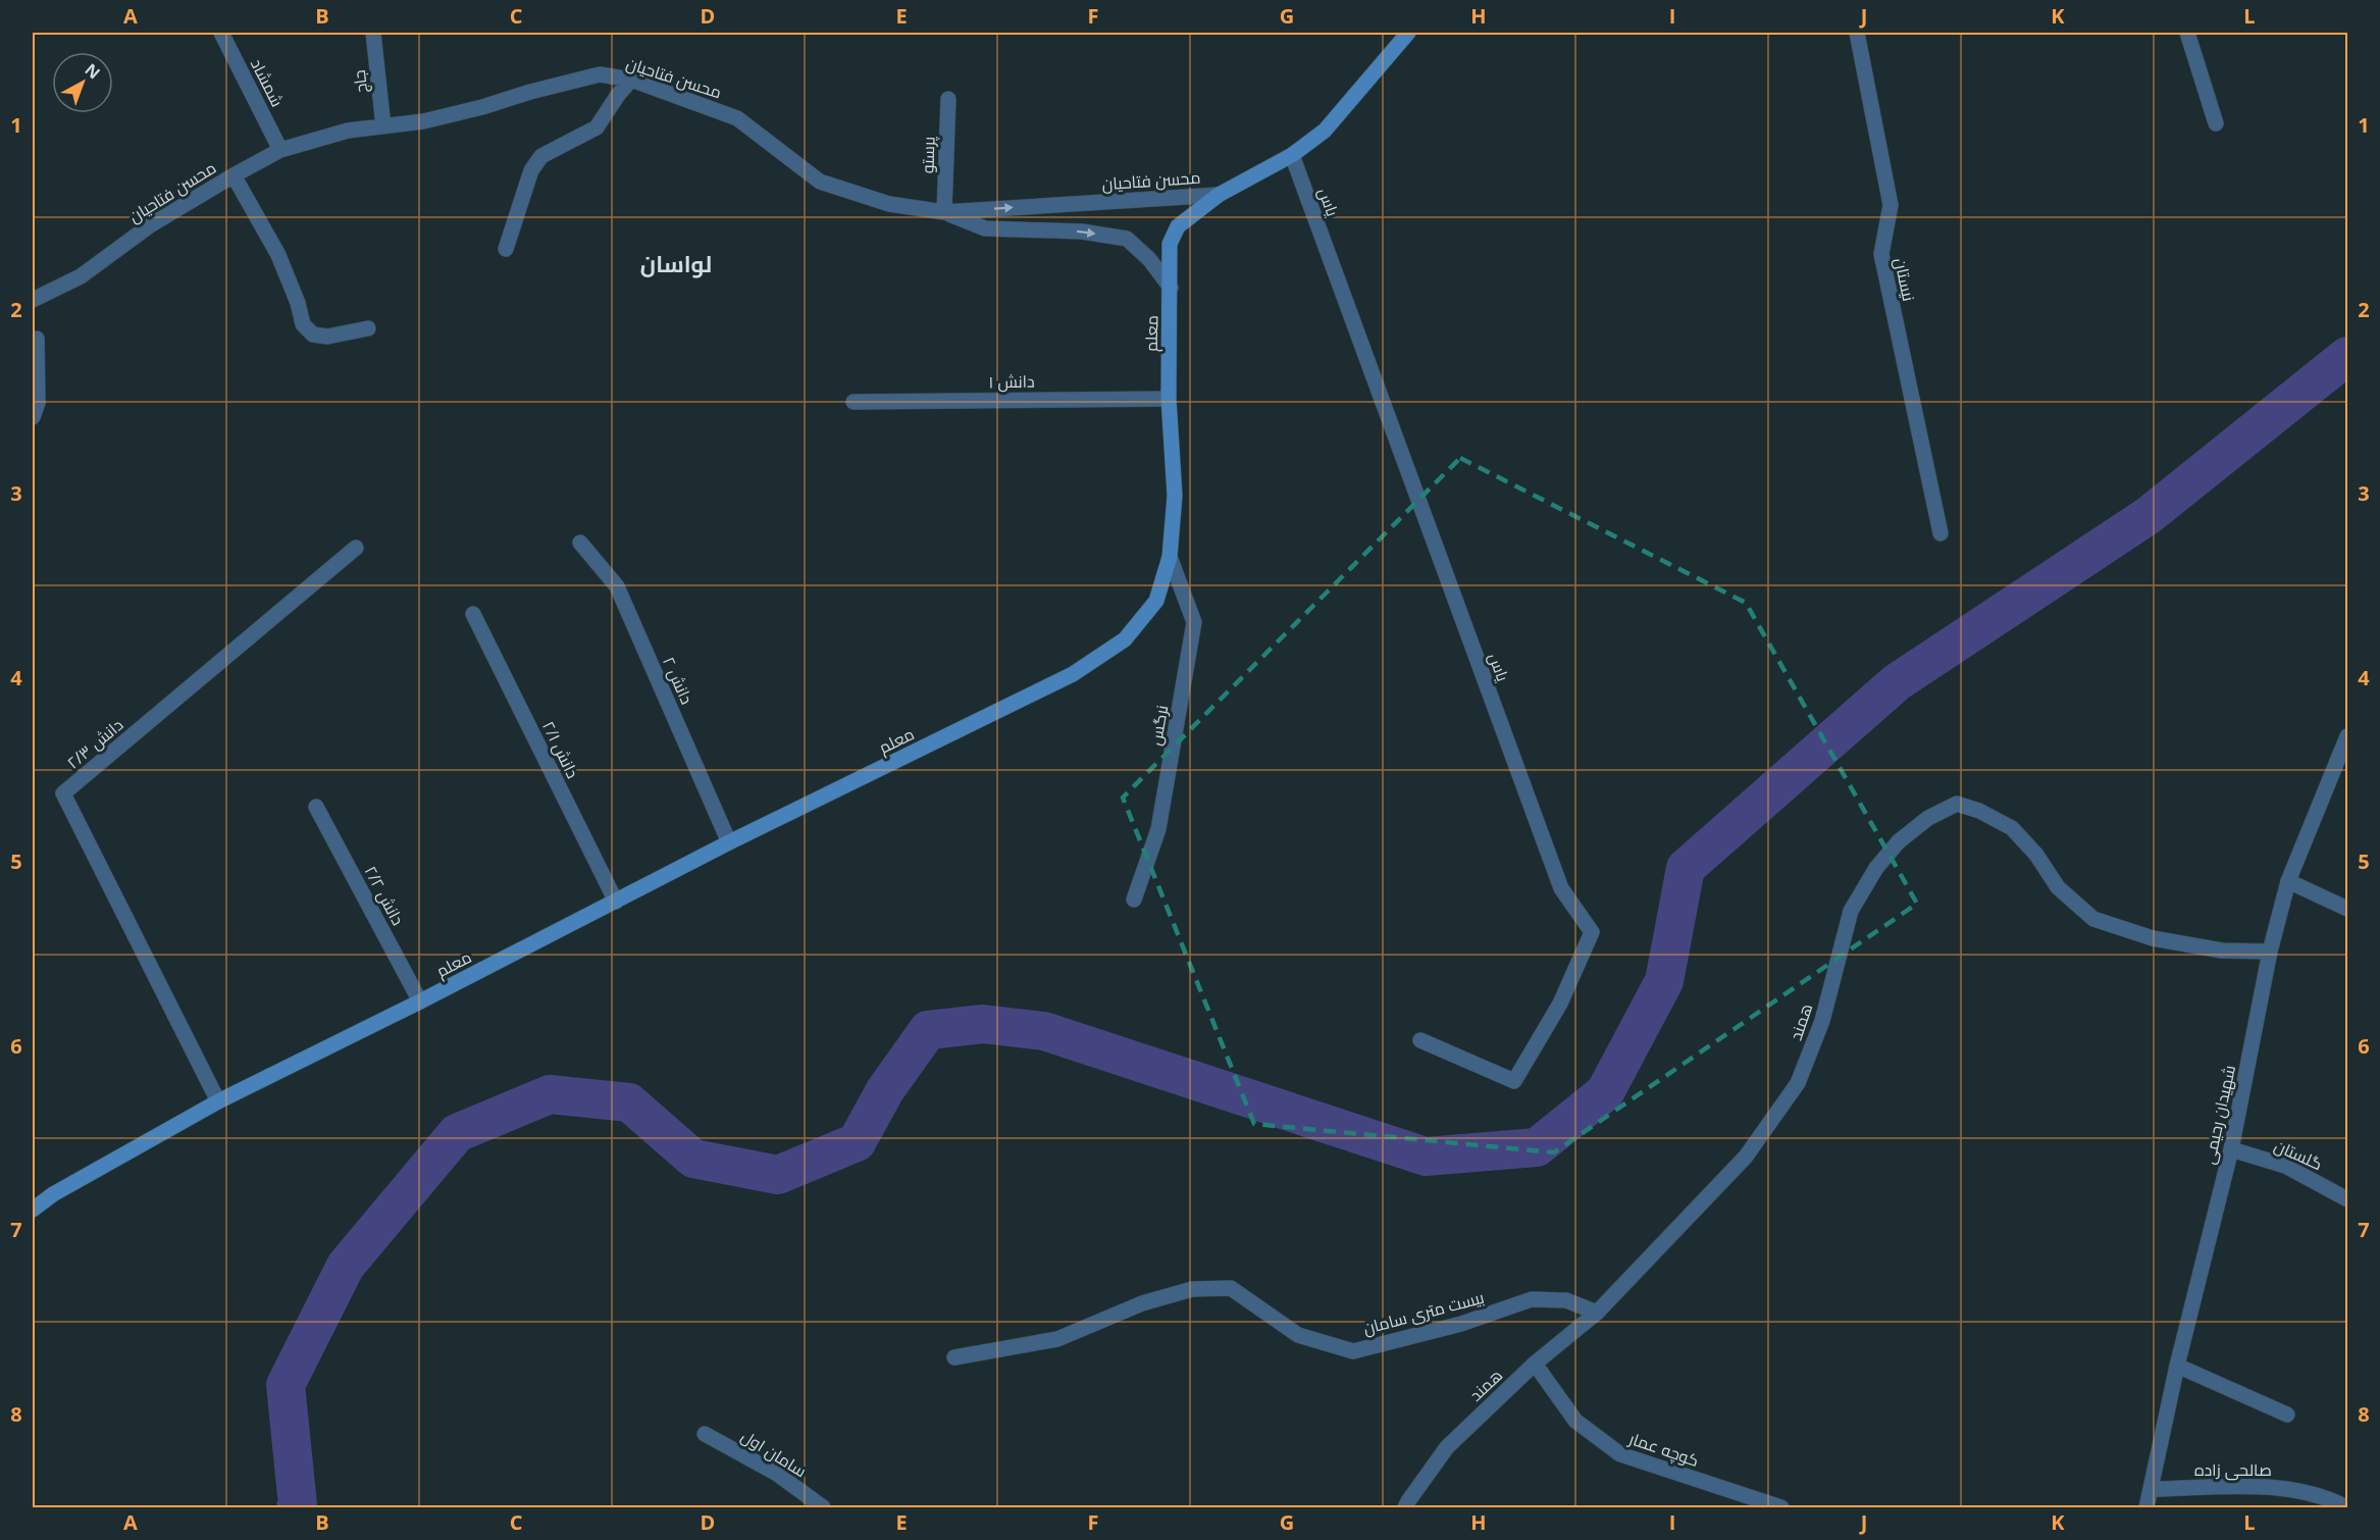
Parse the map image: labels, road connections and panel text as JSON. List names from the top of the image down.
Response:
{
  "streets": {
    "main road": ["معلم"],
    "street": [
      "محسن فتاحیان",
      "جاج",
      "شمشاد",
      "پرستو",
      "یاس",
      "نیستان",
      "دانش ۱",
      "دانش ۲",
      "نرگس",
      "دانش ۲/۳",
      "دانش ۲/۱",
      "دانش ۲/۲",
      "همند",
      "شهیدان رحیمی",
      "گلستان",
      "بیست متری سامان",
      "کوچه عمار",
      "سامان اول",
      "صالحی زاده"
    ]
  },
  "crossings": [
    ["محسن فتاحیان", "جاج"],
    ["محسن فتاحیان", "شمشاد"],
    ["محسن فتاحیان", "پرستو"],
    ["محسن فتاحیان", "معلم"],
    ["یاس", "معلم"],
    ["معلم", "دانش ۱"],
    ["معلم", "دانش ۲"],
    ["معلم", "نرگس"],
    ["معلم", "دانش ۲/۳"],
    ["معلم", "دانش ۲/۱"],
    ["معلم", "دانش ۲/۲"],
    ["همند", "شهیدان رحیمی"],
    ["همند", "بیست متری سامان"],
    ["همند", "کوچه عمار"],
    ["شهیدان رحیمی", "گلستان"],
    ["شهیدان رحیمی", "صالحی زاده"]
  ],
  "districts": ["لواسان"],
  "north": "top right",
  "grid": {
    "columns": [
      "A",
      "B",
      "C",
      "D",
      "E",
      "F",
      "G",
      "H",
      "I",
      "J",
      "K",
      "L"
    ],
    "rows": [
      "1",
      "2",
      "3",
      "4",
      "5",
      "6",
      "7",
      "8"
    ]
  }
}
